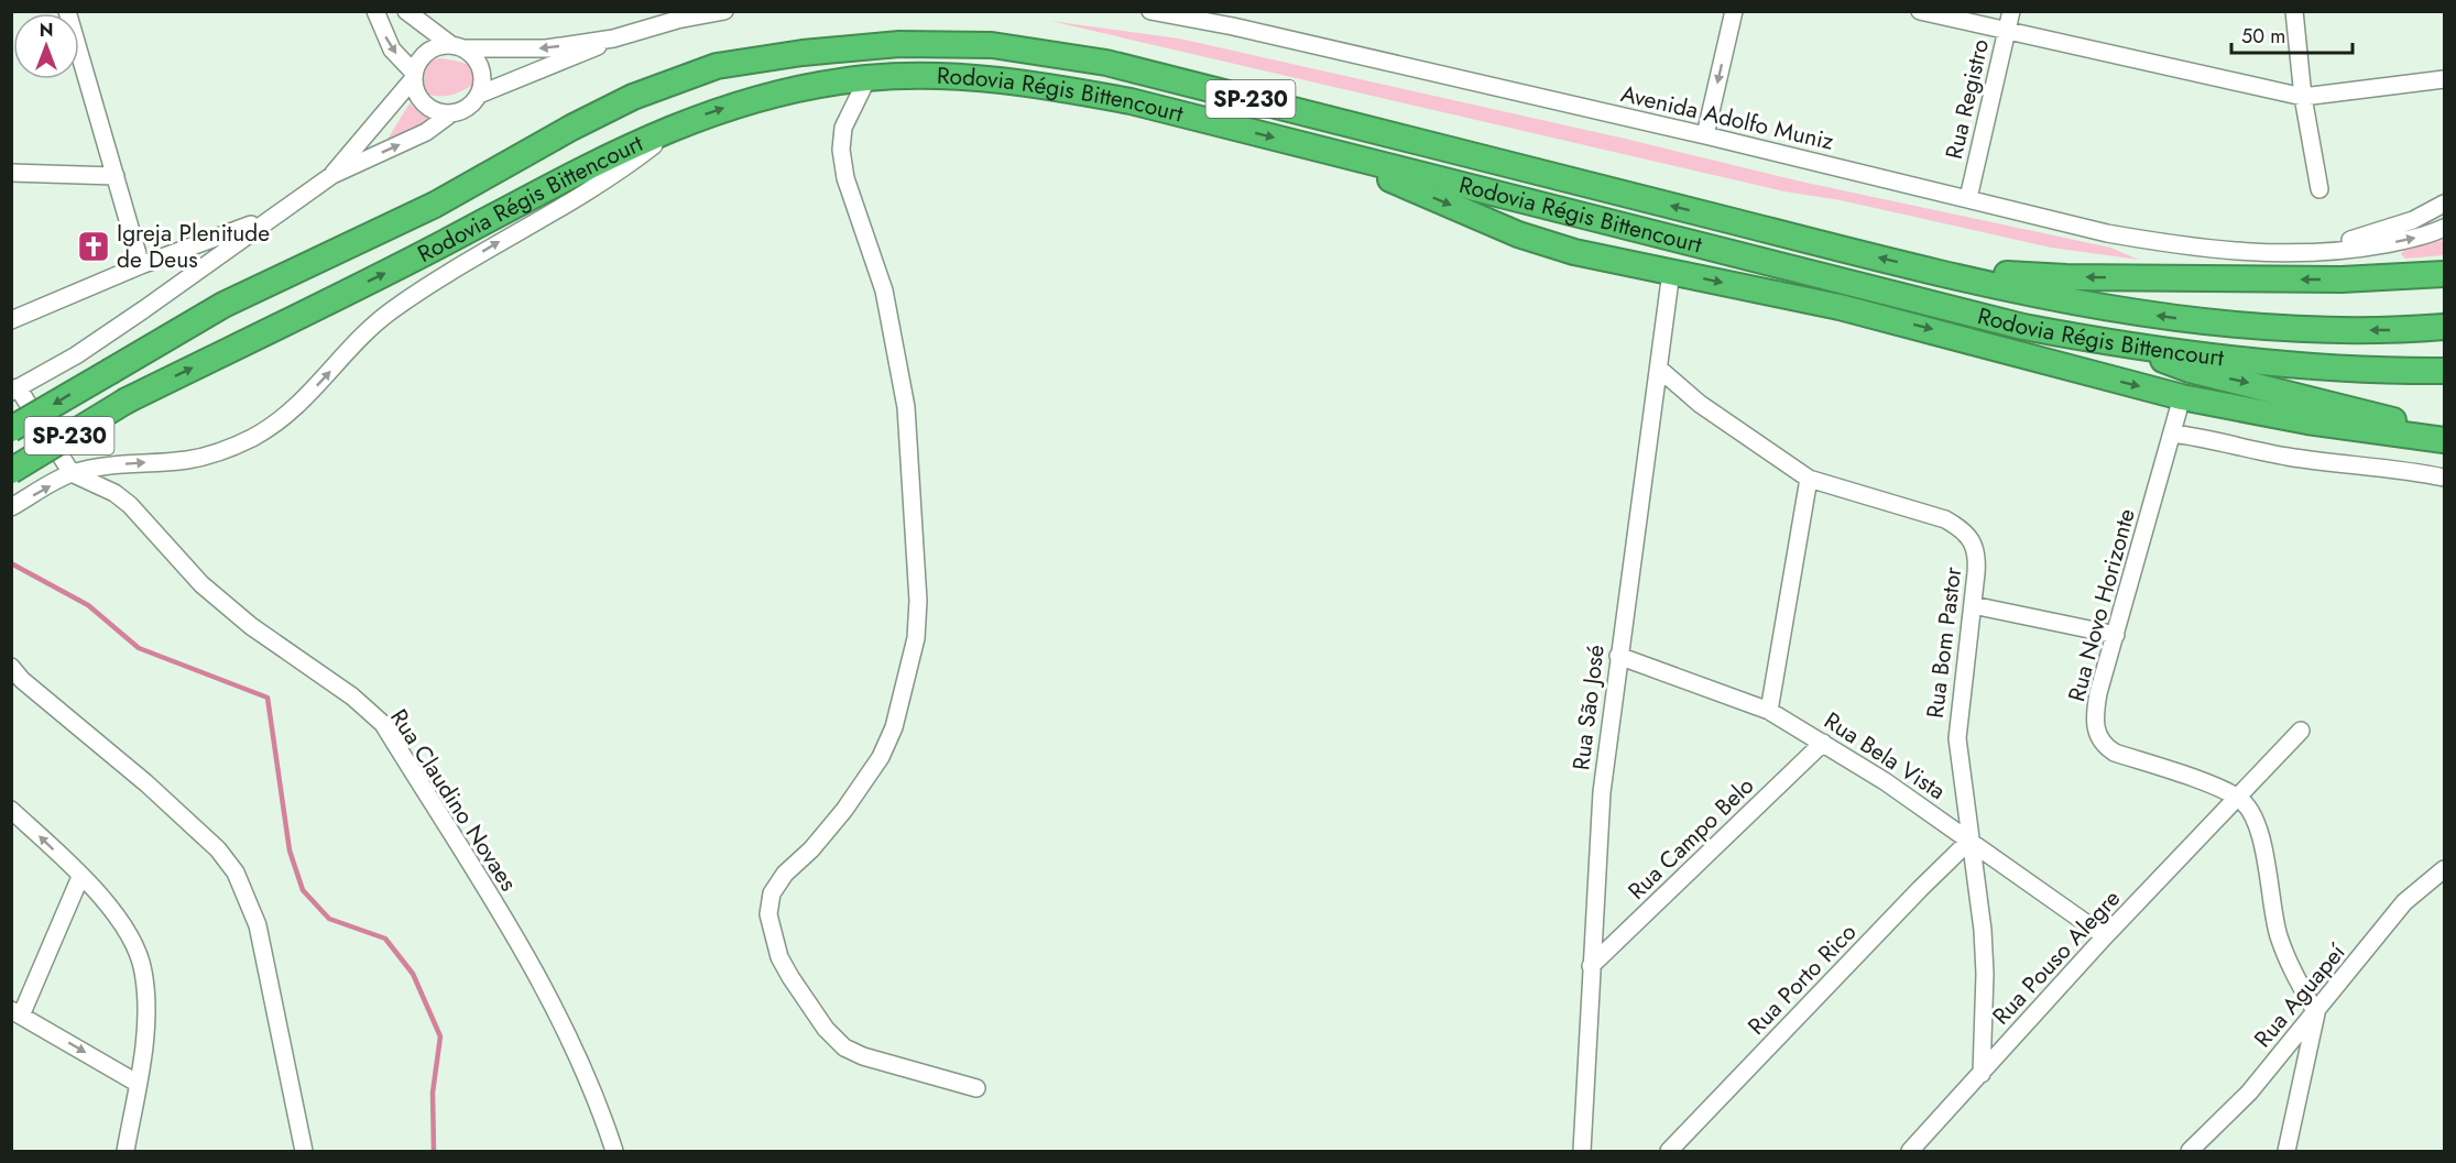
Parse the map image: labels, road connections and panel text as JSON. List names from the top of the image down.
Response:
{
  "streets": {
    "highway": ["Rodovia Régis Bittencourt", "SP-230"],
    "street": [
      "Rua Registro",
      "Avenida Adolfo Muniz",
      "Rua Novo Horizonte",
      "Rua Bom Pastor",
      "Rua São José",
      "Rua Bela Vista",
      "Rua Claudino Novaes",
      "Rua Campo Belo",
      "Rua Pouso Alegre",
      "Rua Porto Rico",
      "Rua Aguapeí"
    ]
  },
  "crossings": [
    ["Rua Registro", "Avenida Adolfo Muniz"],
    ["Rua Novo Horizonte", "Rua Pouso Alegre"],
    ["Rua Bom Pastor", "Rua São José"],
    ["Rua Bom Pastor", "Rua Bela Vista"],
    ["Rua Bom Pastor", "Rua Pouso Alegre"],
    ["Rua Bom Pastor", "Rua Porto Rico"],
    ["Rua São José", "Rua Bela Vista"],
    ["Rua São José", "Rua Campo Belo"],
    ["Rua Bela Vista", "Rua Campo Belo"],
    ["Rua Bela Vista", "Rua Pouso Alegre"],
    ["Rua Bela Vista", "Rua Porto Rico"]
  ],
  "places": {
    "church": ["Igreja Plenitude de Deus"]
  },
  "scale_bar": "50 m",
  "north": "top"
}
